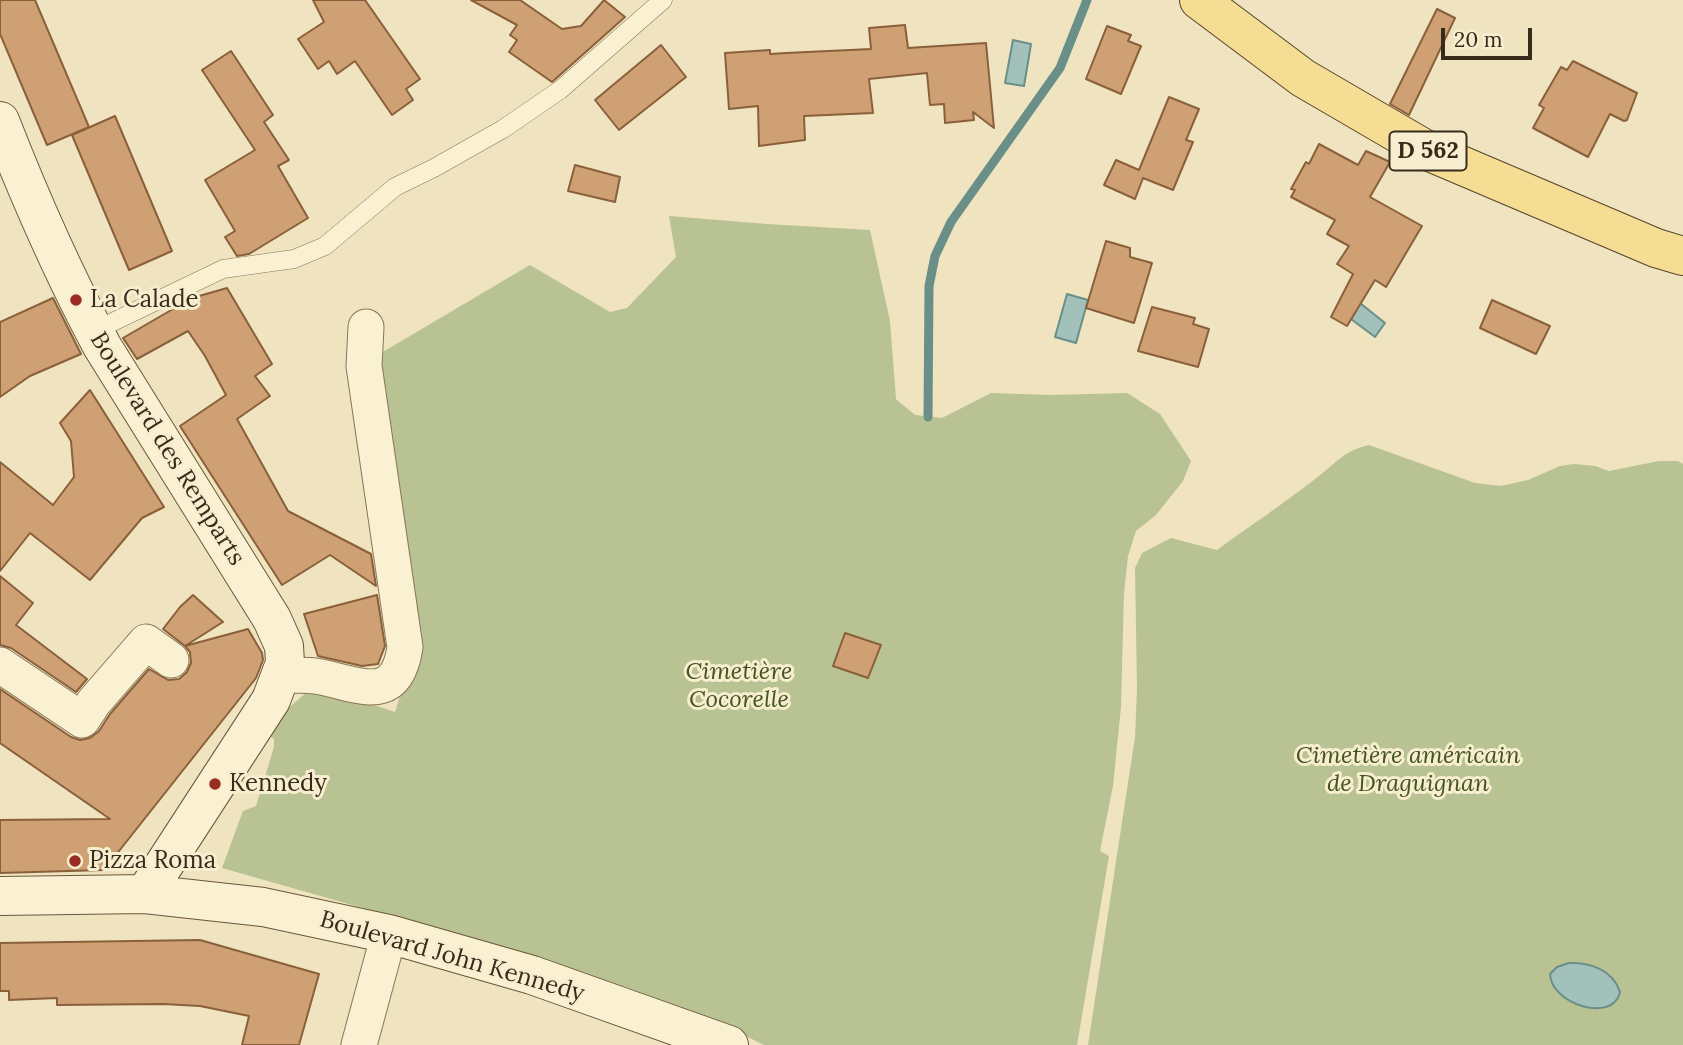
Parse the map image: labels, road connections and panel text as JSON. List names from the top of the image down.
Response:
{
  "streets": {
    "main road": ["D 562"],
    "street": ["Boulevard des Remparts", "Boulevard John Kennedy"]
  },
  "parks": ["Cimetière Cocorelle", "Cimetière américain de Draguignan"],
  "places": ["La Calade", "Kennedy", "Pizza Roma"],
  "scale_bar": "20 m"
}
